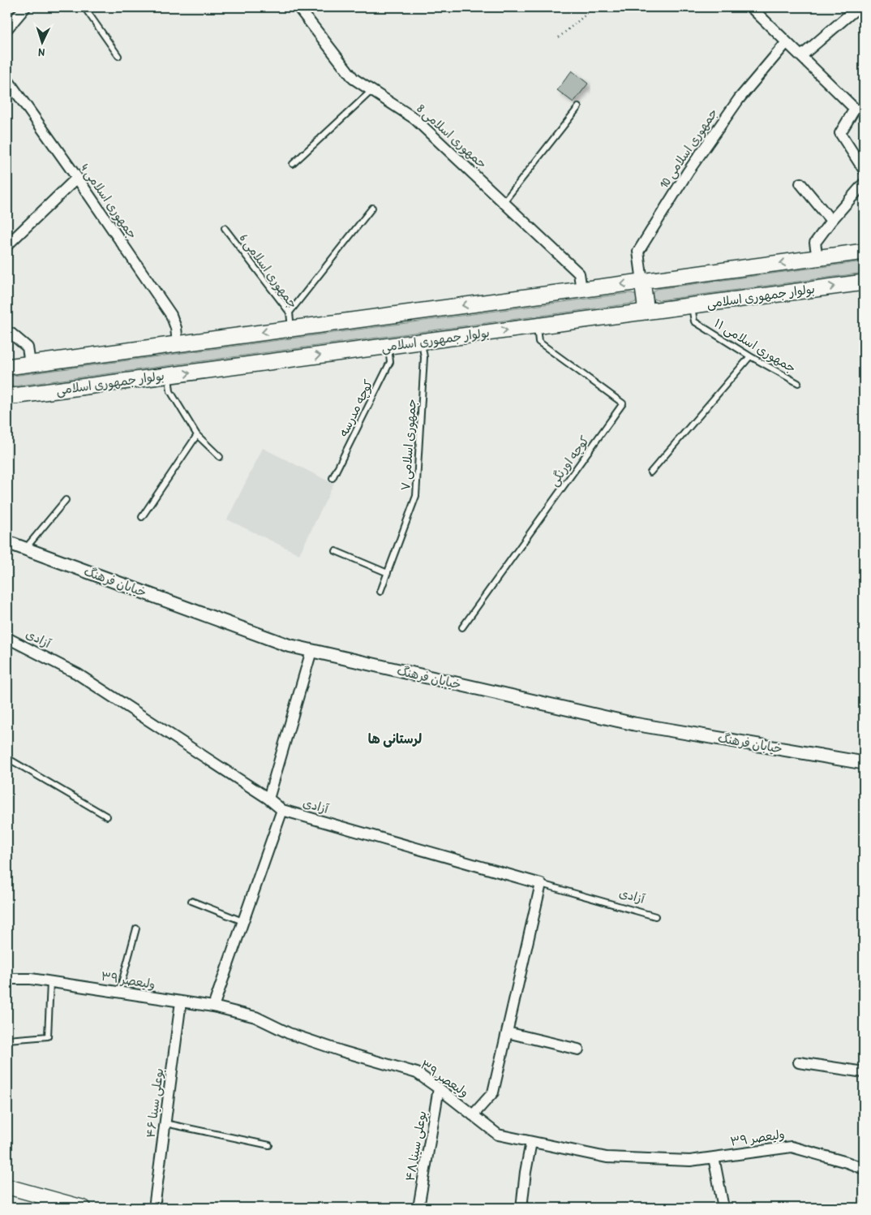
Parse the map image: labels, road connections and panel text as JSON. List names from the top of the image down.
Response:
{
  "streets": {
    "main road": ["بولوار جمهوری اسلامی"],
    "street": [
      "جمهوری اسلامی 8",
      "جمهوری اسلامی 10",
      "جمهوری اسلامی 4",
      "خیابان فرهنگ",
      "آزادی",
      "ولیعصر ۳۹",
      "بوعلی سینا ۴۶",
      "بوعلی سینا ۴۸"
    ],
    "lane": [
      "جمهوری اسلامی 6",
      "جمهوری اسلامی ۱۱",
      "کوچه مدرسه",
      "جمهوری اسلامی ۷",
      "کوچه اورنگی"
    ]
  },
  "crossings": [
    ["بولوار جمهوری اسلامی", "جمهوری اسلامی ۱۱"],
    ["بولوار جمهوری اسلامی", "کوچه مدرسه"],
    ["بولوار جمهوری اسلامی", "جمهوری اسلامی ۷"],
    ["بولوار جمهوری اسلامی", "کوچه اورنگی"],
    ["ولیعصر ۳۹", "بوعلی سینا ۴۶"],
    ["ولیعصر ۳۹", "بوعلی سینا ۴۸"]
  ],
  "districts": ["لرستانی ها"],
  "north": "bottom"
}
